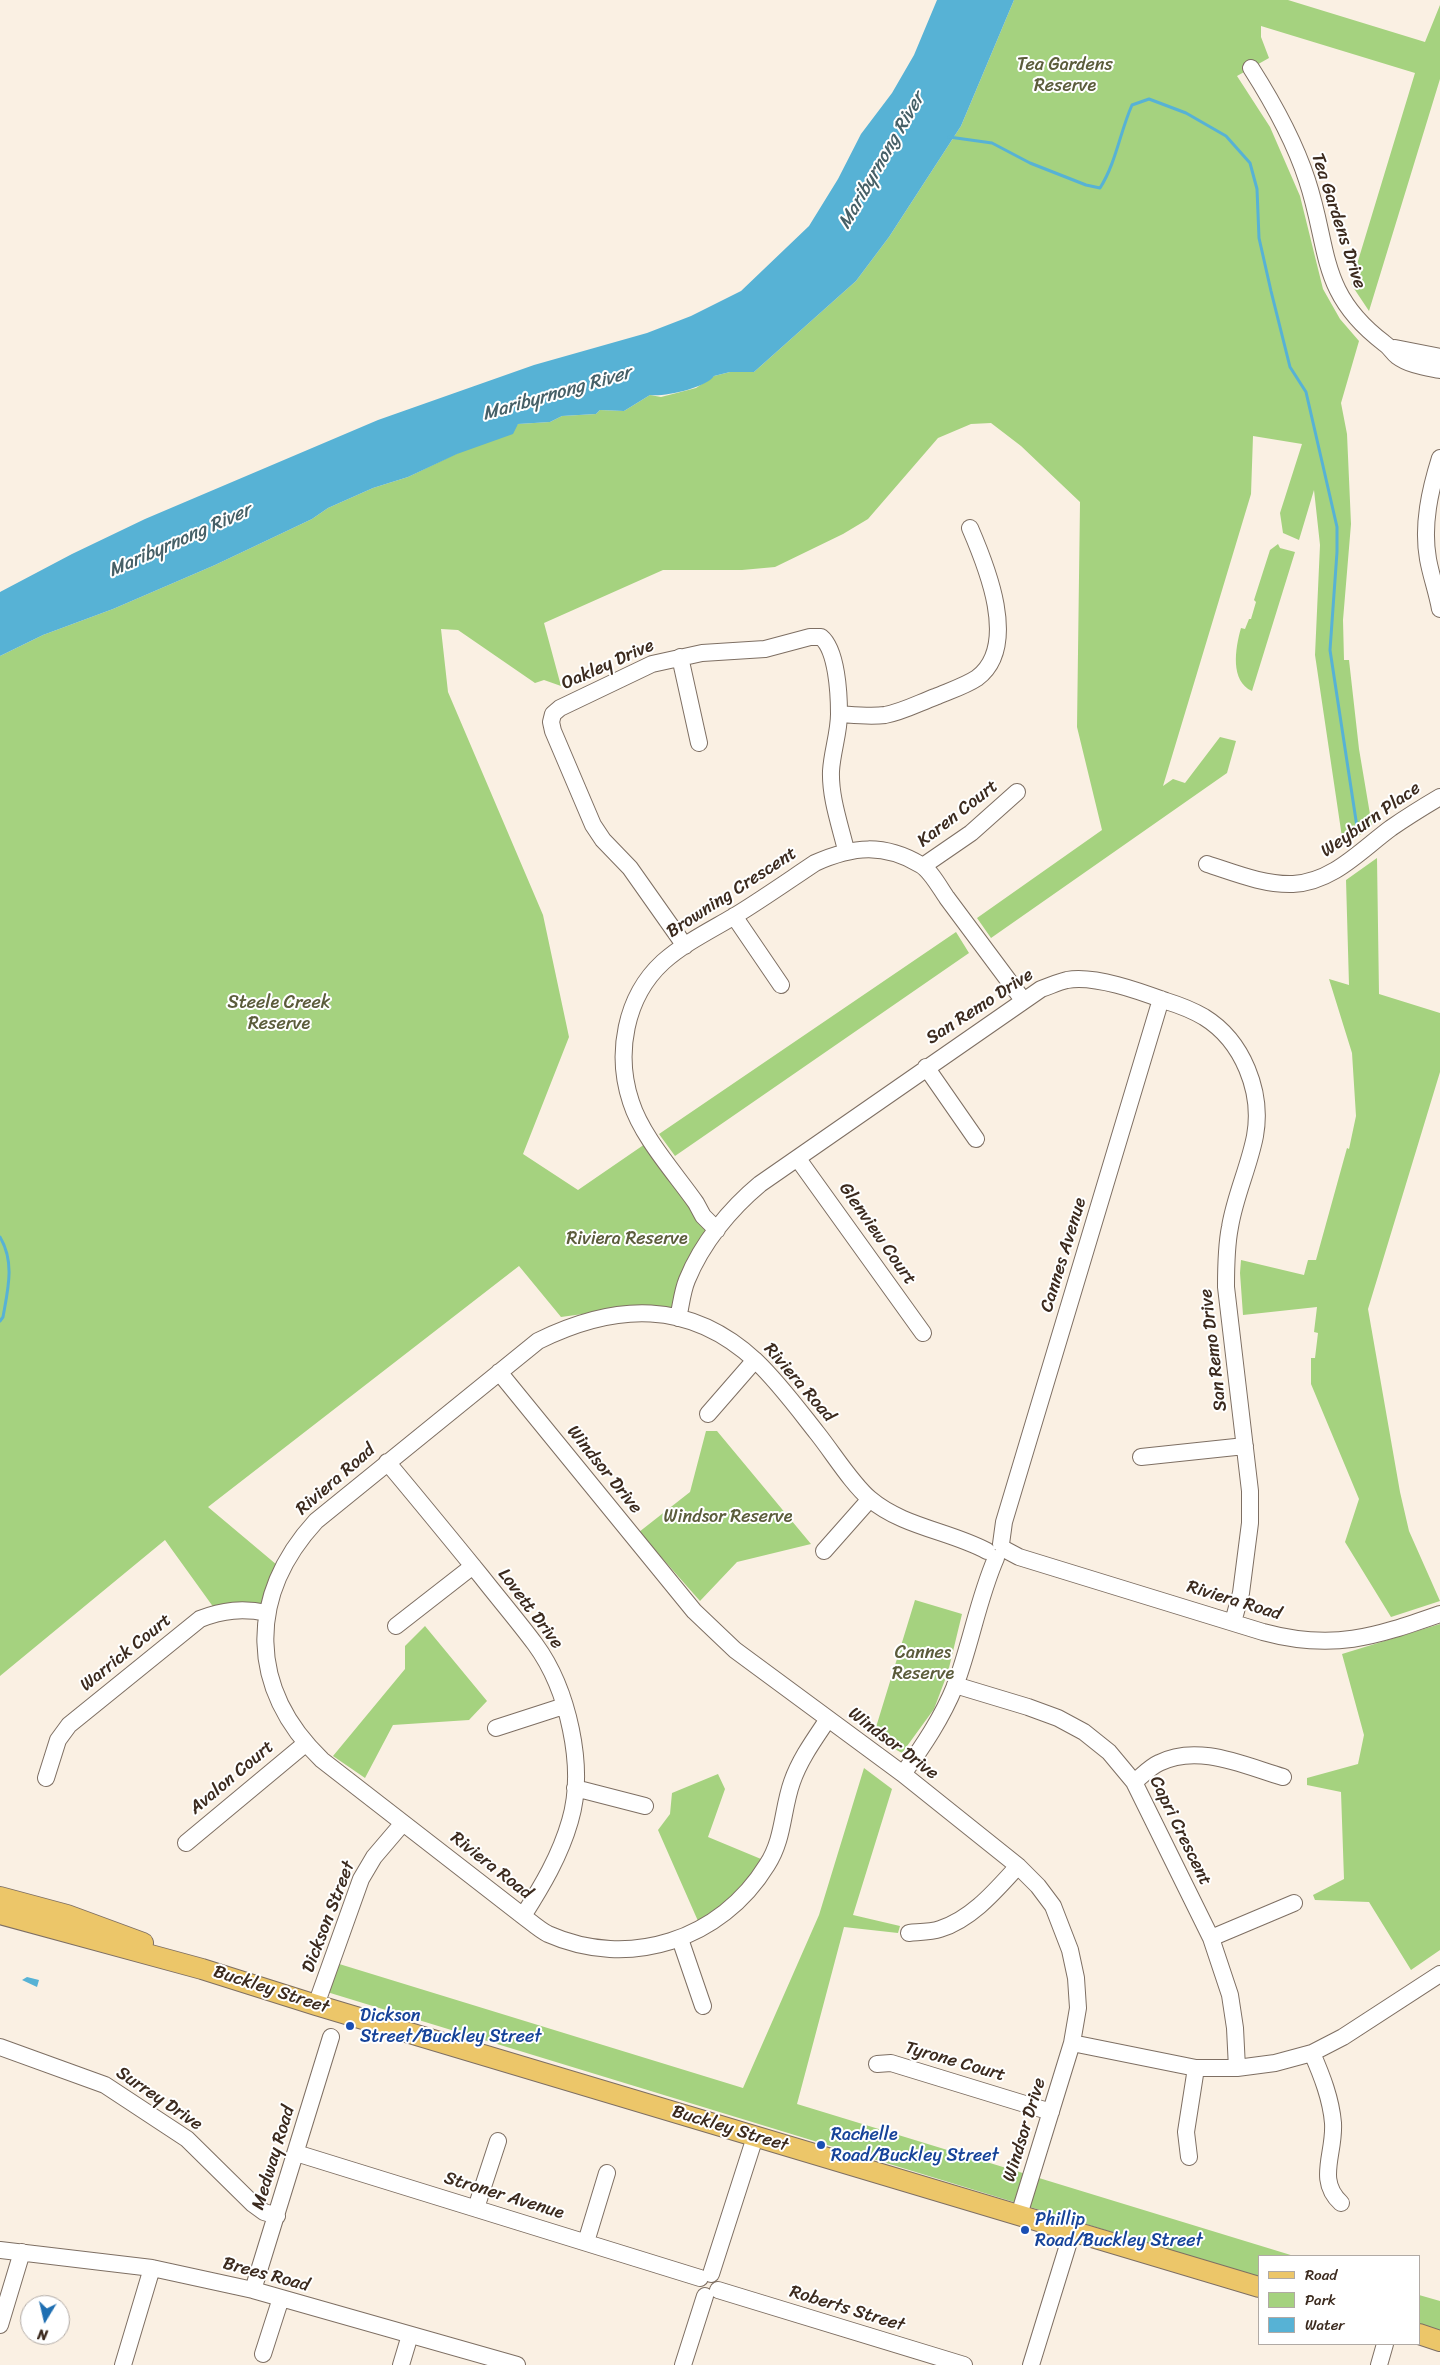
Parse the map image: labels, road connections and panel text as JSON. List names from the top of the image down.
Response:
{
  "streets": {
    "main road": ["Buckley Street"],
    "street": [
      "Tea Gardens Drive",
      "Oakley Drive",
      "Karen Court",
      "Weyburn Place",
      "Browning Crescent",
      "San Remo Drive",
      "Glenview Court",
      "Cannes Avenue",
      "Riviera Road",
      "Windsor Drive",
      "Lovett Drive",
      "Warrick Court",
      "Avalon Court",
      "Capri Crescent",
      "Dickson Street",
      "Tyrone Court",
      "Surrey Drive",
      "Medway Road",
      "Stroner Avenue",
      "Brees Road",
      "Roberts Street"
    ]
  },
  "crossings": [
    ["Oakley Drive", "Browning Crescent"],
    ["Karen Court", "Browning Crescent"],
    ["Browning Crescent", "San Remo Drive"],
    ["San Remo Drive", "Glenview Court"],
    ["San Remo Drive", "Cannes Avenue"],
    ["San Remo Drive", "Riviera Road"],
    ["Cannes Avenue", "Riviera Road"],
    ["Cannes Avenue", "Windsor Drive"],
    ["Cannes Avenue", "Capri Crescent"],
    ["Riviera Road", "Windsor Drive"],
    ["Riviera Road", "Lovett Drive"],
    ["Riviera Road", "Warrick Court"],
    ["Riviera Road", "Avalon Court"],
    ["Riviera Road", "Dickson Street"],
    ["Windsor Drive", "Buckley Street"],
    ["Windsor Drive", "Tyrone Court"],
    ["Dickson Street", "Buckley Street"],
    ["Surrey Drive", "Medway Road"],
    ["Medway Road", "Stroner Avenue"],
    ["Medway Road", "Brees Road"]
  ],
  "water": ["Maribyrnong River"],
  "parks": [
    "Tea Gardens Reserve",
    "Steele Creek Reserve",
    "Riviera Reserve",
    "Windsor Reserve",
    "Cannes Reserve"
  ],
  "places": ["Dickson Street/Buckley Street", "Rachelle Road/Buckley Street", "Phillip Road/Buckley Street"],
  "legend": ["Road", "Park", "Water"],
  "north": "bottom"
}
